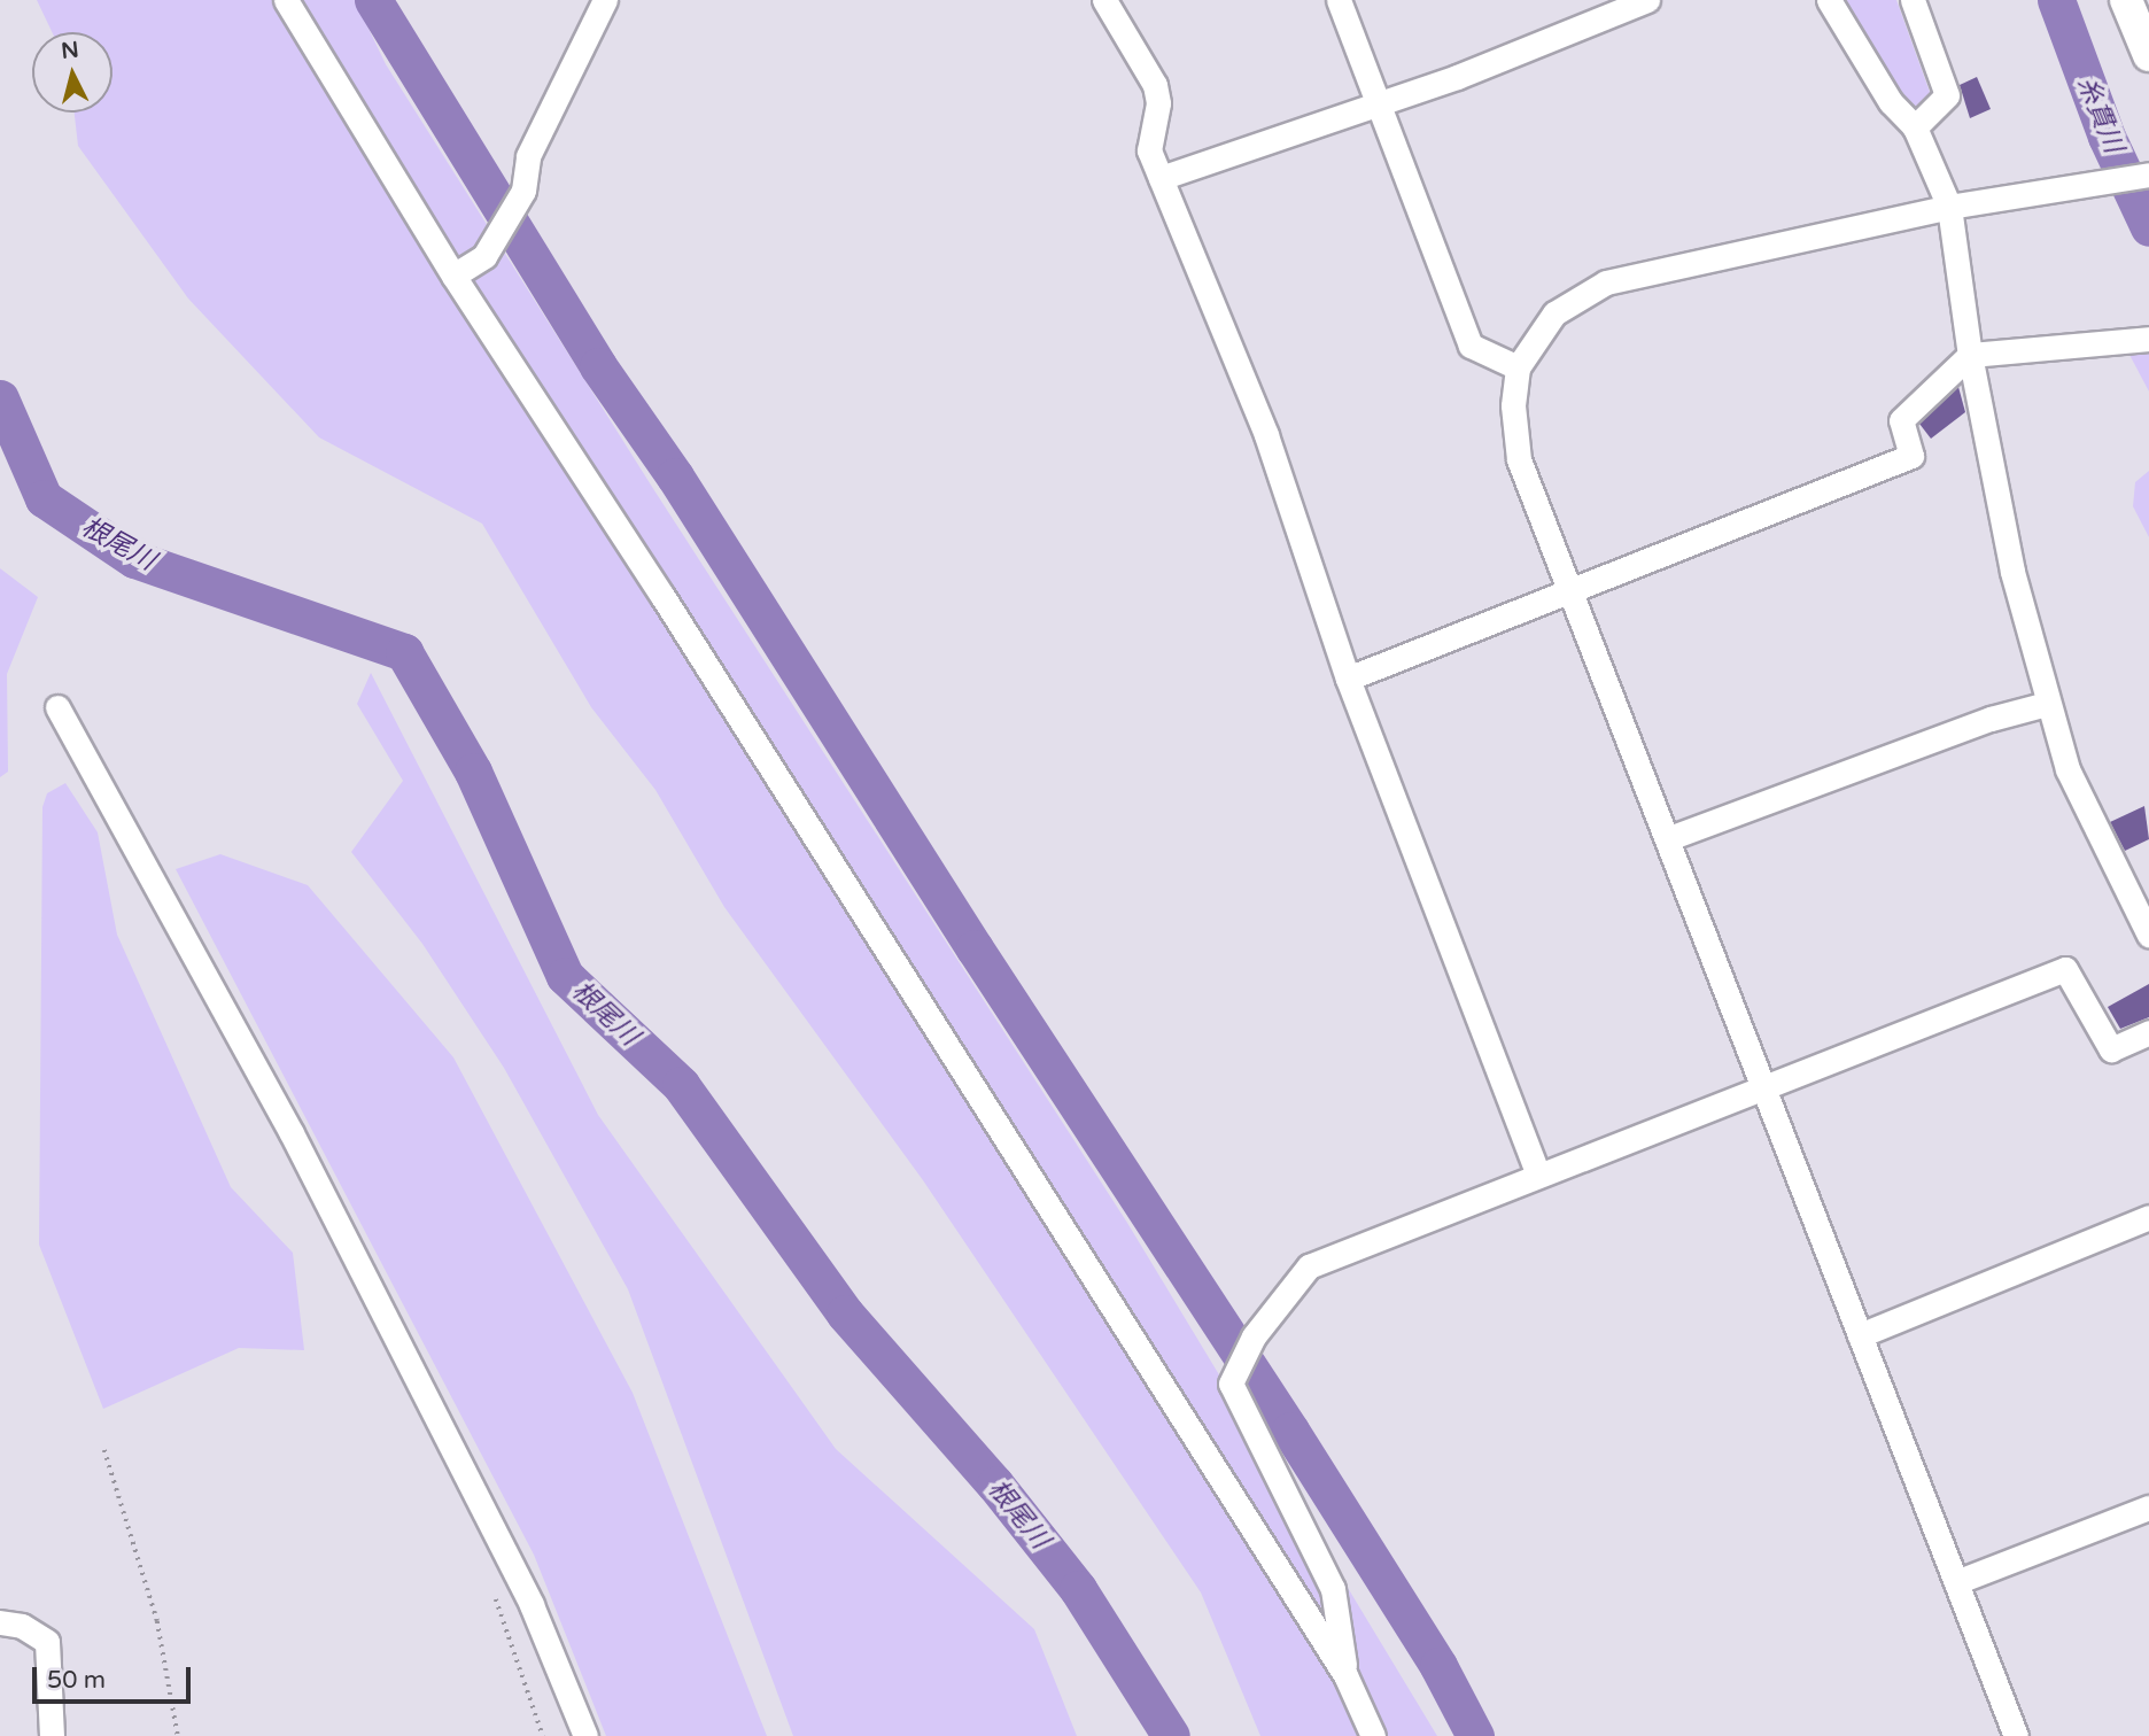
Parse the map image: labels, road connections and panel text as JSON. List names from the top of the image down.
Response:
{
  "water": ["糸貫川", "根尾川"],
  "scale_bar": "50 m",
  "north": "top"
}
